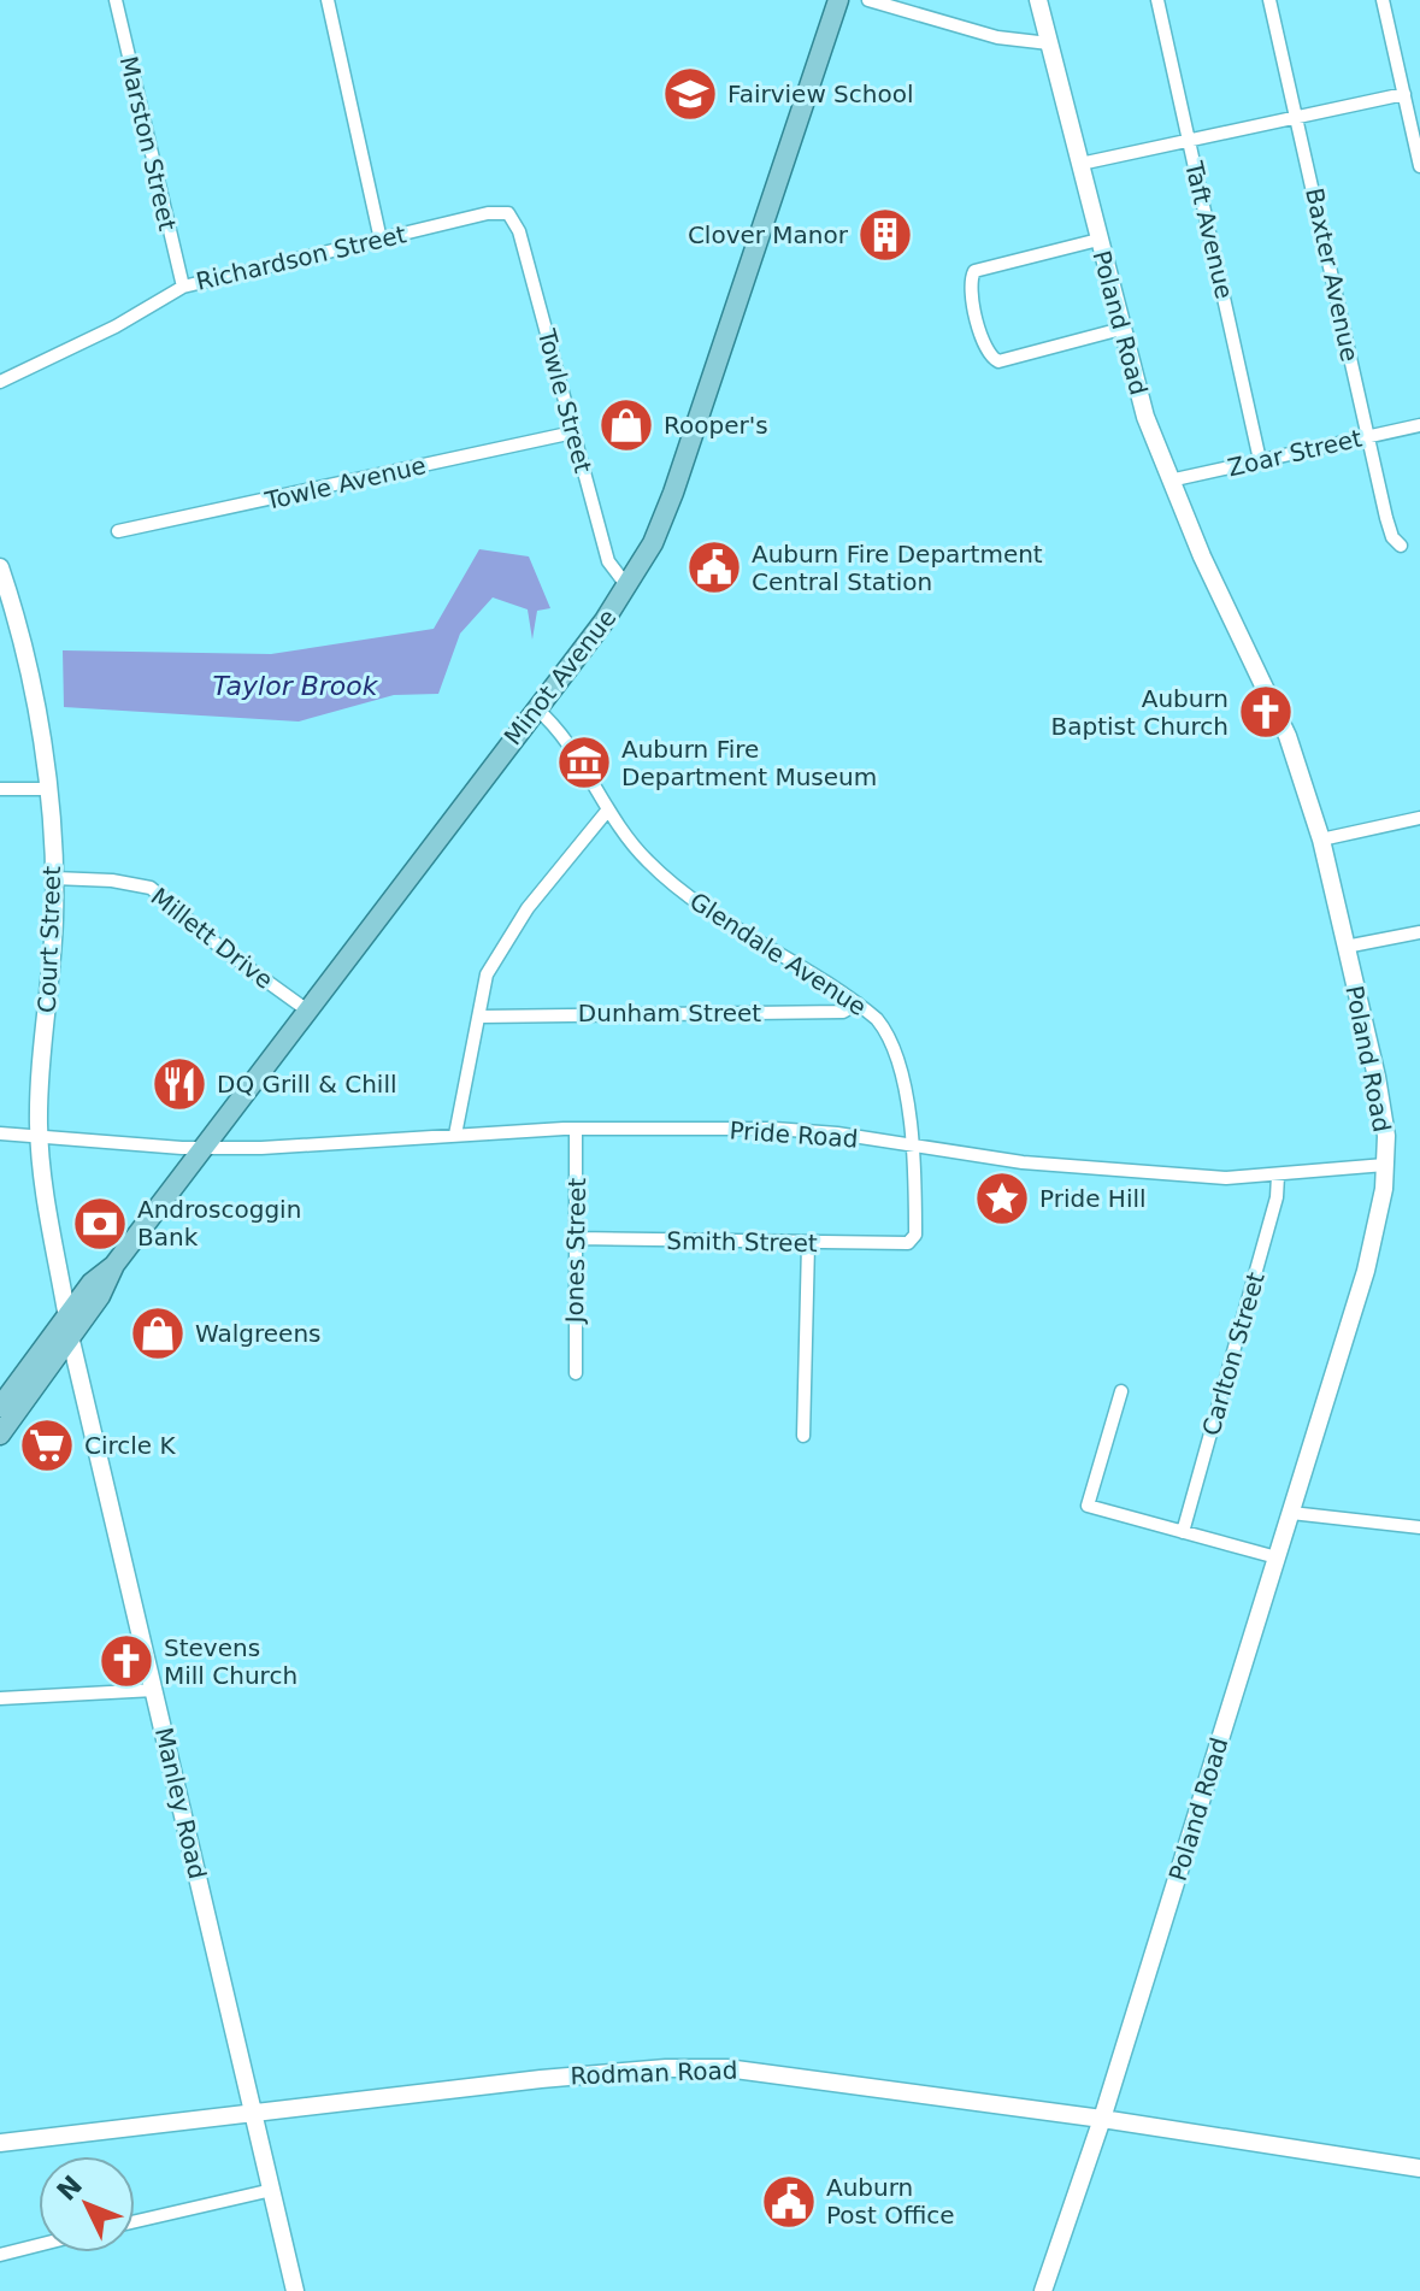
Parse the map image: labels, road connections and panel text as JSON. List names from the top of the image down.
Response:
{
  "streets": {
    "main road": ["Minot Avenue"],
    "street": [
      "Marston Street",
      "Taft Avenue",
      "Richardson Street",
      "Baxter Avenue",
      "Poland Road",
      "Towle Street",
      "Zoar Street",
      "Towle Avenue",
      "Millett Drive",
      "Court Street",
      "Glendale Avenue",
      "Dunham Street",
      "Pride Road",
      "Smith Street",
      "Jones Street",
      "Carlton Street",
      "Manley Road",
      "Rodman Road"
    ]
  },
  "crossings": [
    ["Marston Street", "Richardson Street"],
    ["Taft Avenue", "Zoar Street"],
    ["Richardson Street", "Towle Street"],
    ["Baxter Avenue", "Zoar Street"],
    ["Poland Road", "Zoar Street"],
    ["Poland Road", "Pride Road"],
    ["Poland Road", "Rodman Road"],
    ["Towle Street", "Towle Avenue"],
    ["Towle Street", "Minot Avenue"],
    ["Minot Avenue", "Millett Drive"],
    ["Minot Avenue", "Court Street"],
    ["Minot Avenue", "Glendale Avenue"],
    ["Minot Avenue", "Pride Road"],
    ["Minot Avenue", "Manley Road"],
    ["Millett Drive", "Court Street"],
    ["Court Street", "Pride Road"],
    ["Court Street", "Manley Road"],
    ["Glendale Avenue", "Dunham Street"],
    ["Glendale Avenue", "Pride Road"],
    ["Glendale Avenue", "Smith Street"],
    ["Pride Road", "Jones Street"],
    ["Pride Road", "Carlton Street"],
    ["Smith Street", "Jones Street"],
    ["Manley Road", "Rodman Road"]
  ],
  "water": ["Taylor Brook"],
  "places": {
    "school or university": ["Fairview School"],
    "building": ["Clover Manor"],
    "shop": ["Rooper's", "Walgreens"],
    "public building": ["Auburn Fire Department Central Station", "Auburn Post Office"],
    "church": ["Auburn Baptist Church", "Stevens Mill Church"],
    "museum": ["Auburn Fire Department Museum"],
    "restaurant": ["DQ Grill & Chill"],
    "place": ["Pride Hill"],
    "bank": ["Androscoggin Bank"],
    "supermarket": ["Circle K"]
  },
  "north": "top left"
}
